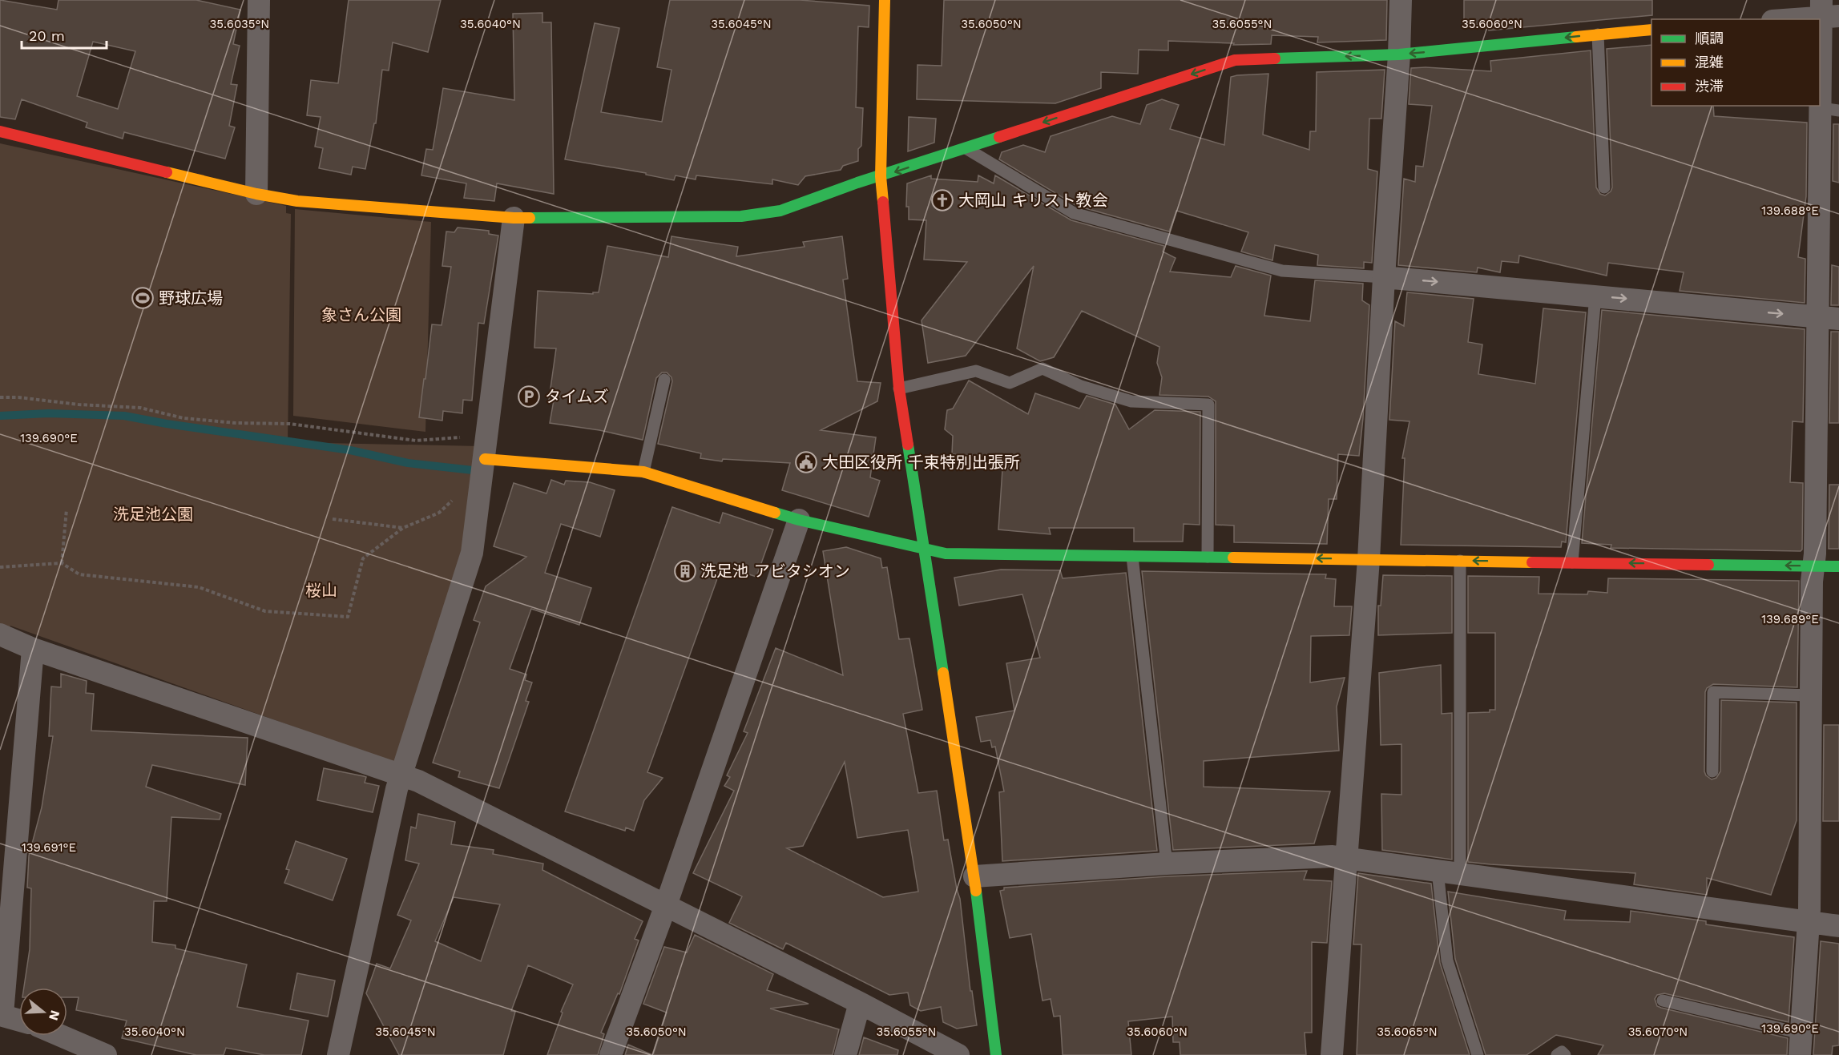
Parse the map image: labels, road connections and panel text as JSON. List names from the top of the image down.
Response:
{
  "parks": ["象さん公園", "洗足池公園", "桜山"],
  "places": {
    "church": ["大岡山 キリスト教会"],
    "sports": ["野球広場"],
    "parking": ["タイムズ"],
    "public building": ["大田区役所 千束特別出張所"],
    "building": ["洗足池 アビタシオン"]
  },
  "legend": ["順調", "混雑", "渋滞"],
  "scale_bar": "20 m",
  "north": "right",
  "coordinates": [
    "35.6035°N",
    "35.6040°N",
    "35.6045°N",
    "35.6050°N",
    "35.6055°N",
    "35.6060°N",
    "139.688°E",
    "139.690°E",
    "139.689°E",
    "139.691°E",
    "35.6065°N",
    "35.6070°N"
  ]
}
